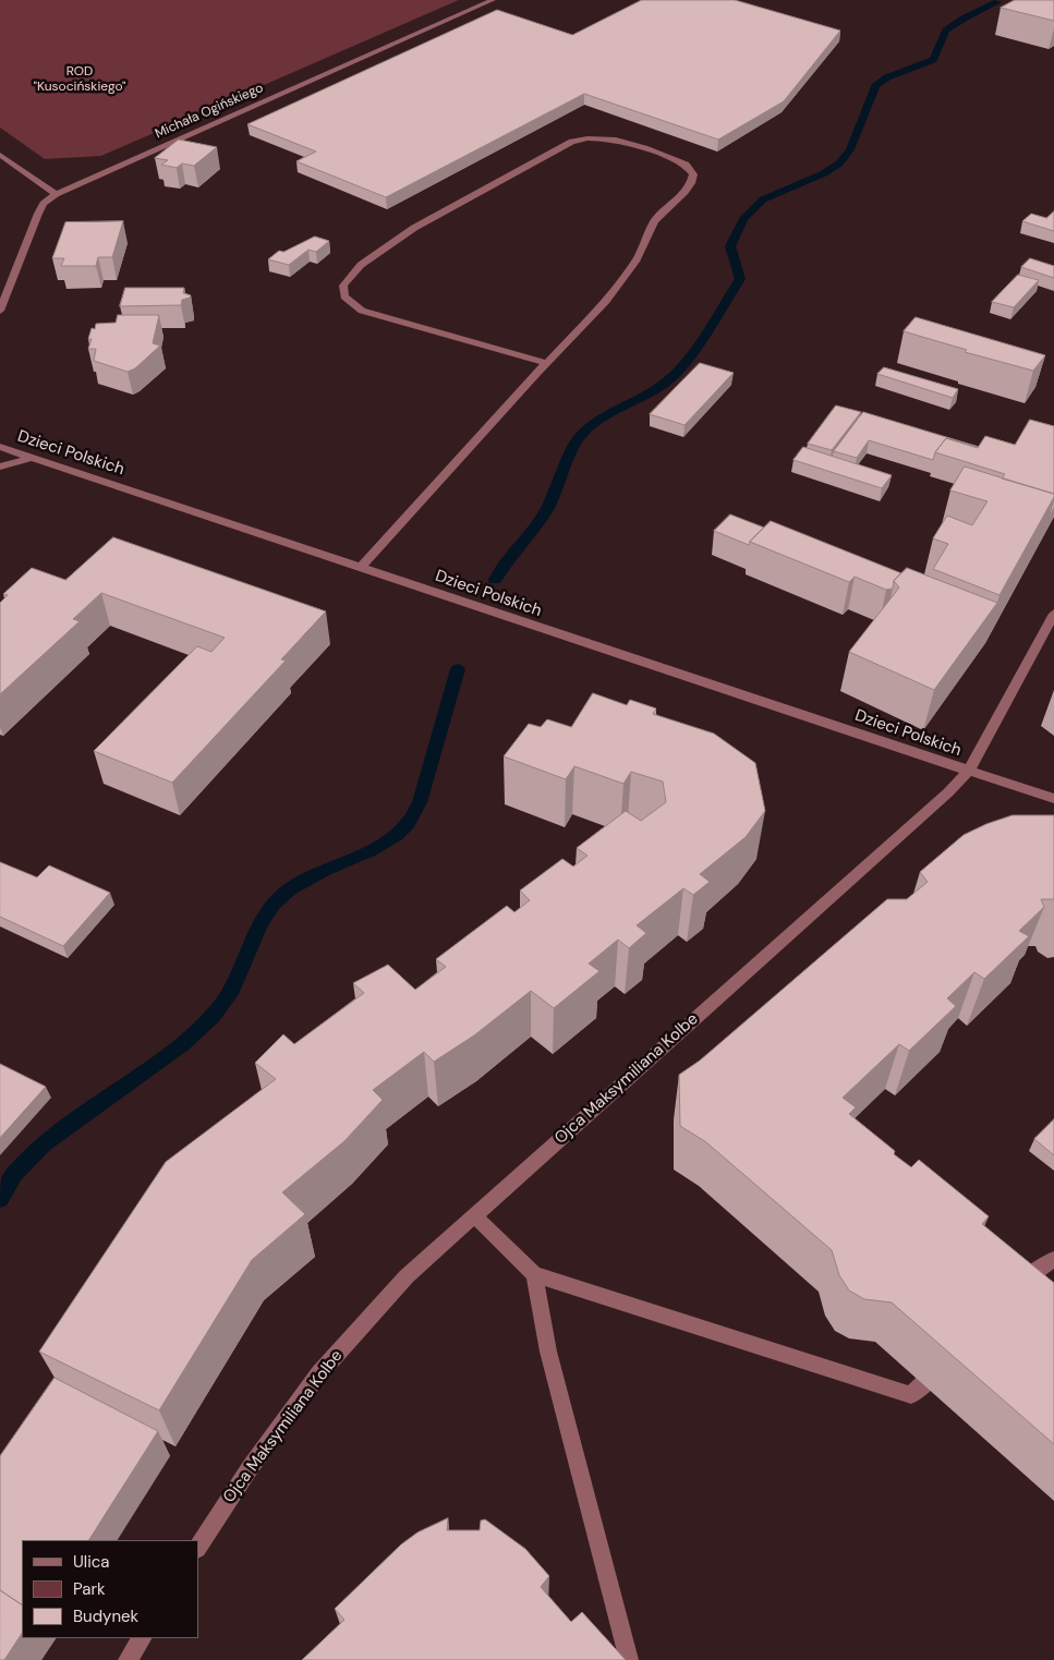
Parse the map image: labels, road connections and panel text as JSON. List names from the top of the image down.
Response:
{
  "streets": {
    "street": ["Michała Ogińskiego", "Dzieci Polskich", "Ojca Maksymiliana Kolbe"]
  },
  "crossings": [
    ["Dzieci Polskich", "Ojca Maksymiliana Kolbe"]
  ],
  "parks": ["ROD \"Kusocińskiego\""],
  "legend": ["Ulica", "Park", "Budynek"]
}
